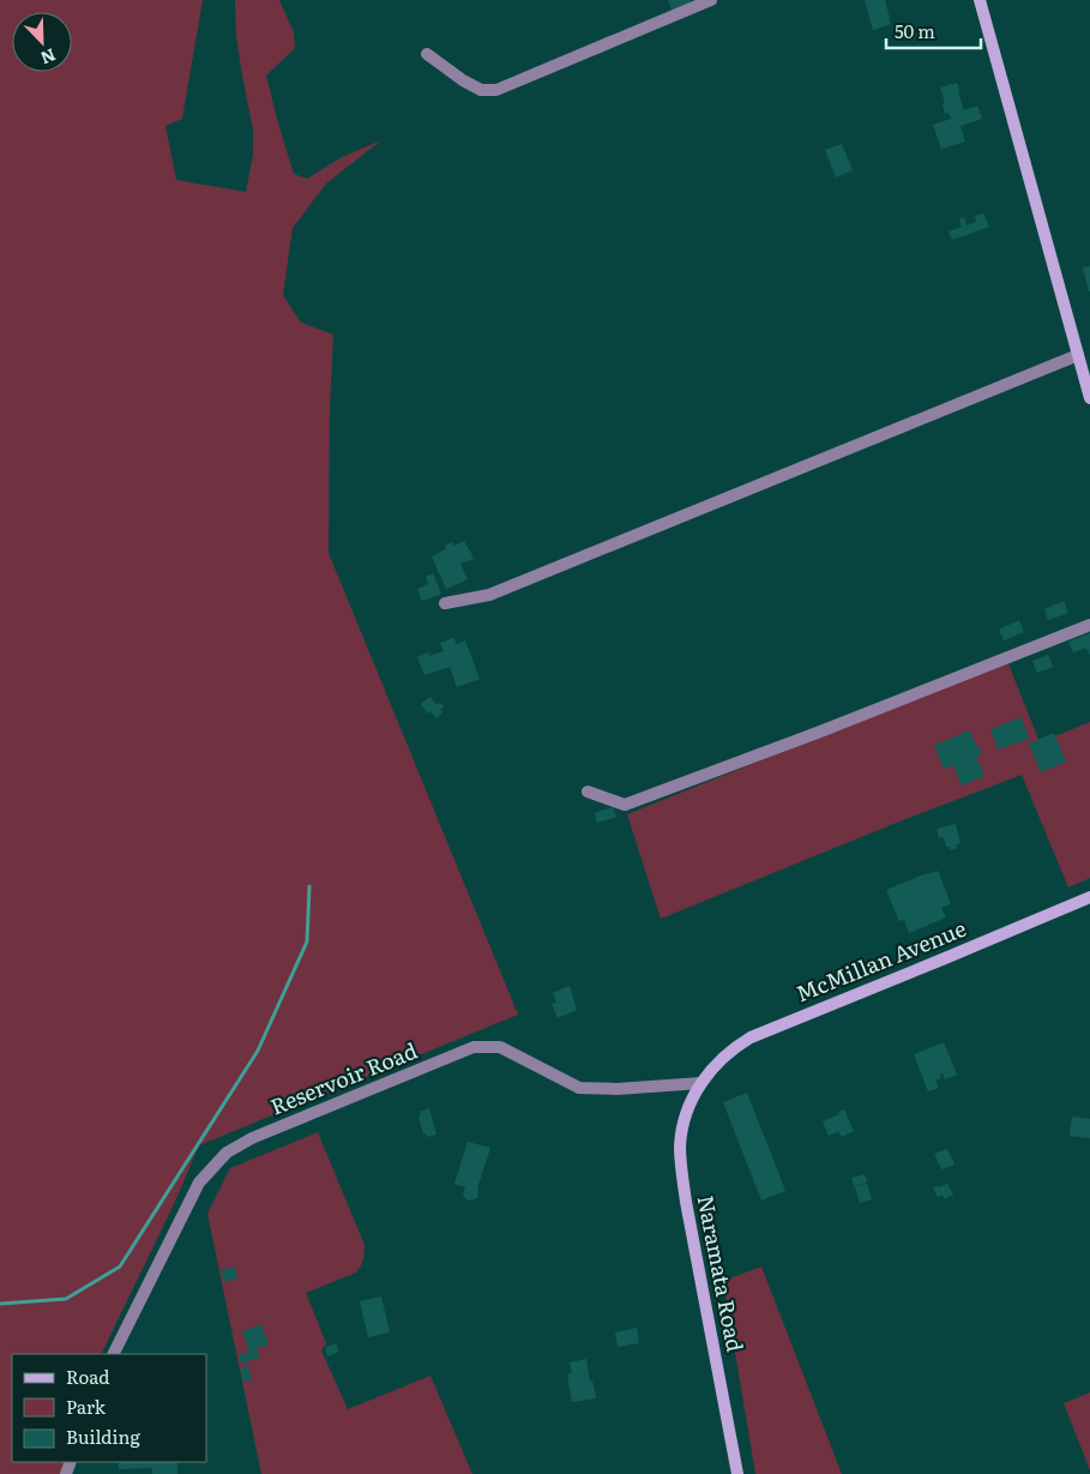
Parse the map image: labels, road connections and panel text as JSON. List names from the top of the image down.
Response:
{
  "streets": {
    "main road": ["McMillan Avenue", "Naramata Road"],
    "street": ["Reservoir Road"]
  },
  "crossings": [
    ["McMillan Avenue", "Reservoir Road"],
    ["McMillan Avenue", "Naramata Road"],
    ["Reservoir Road", "Naramata Road"]
  ],
  "legend": ["Road", "Park", "Building"],
  "scale_bar": "50 m",
  "north": "bottom right"
}
